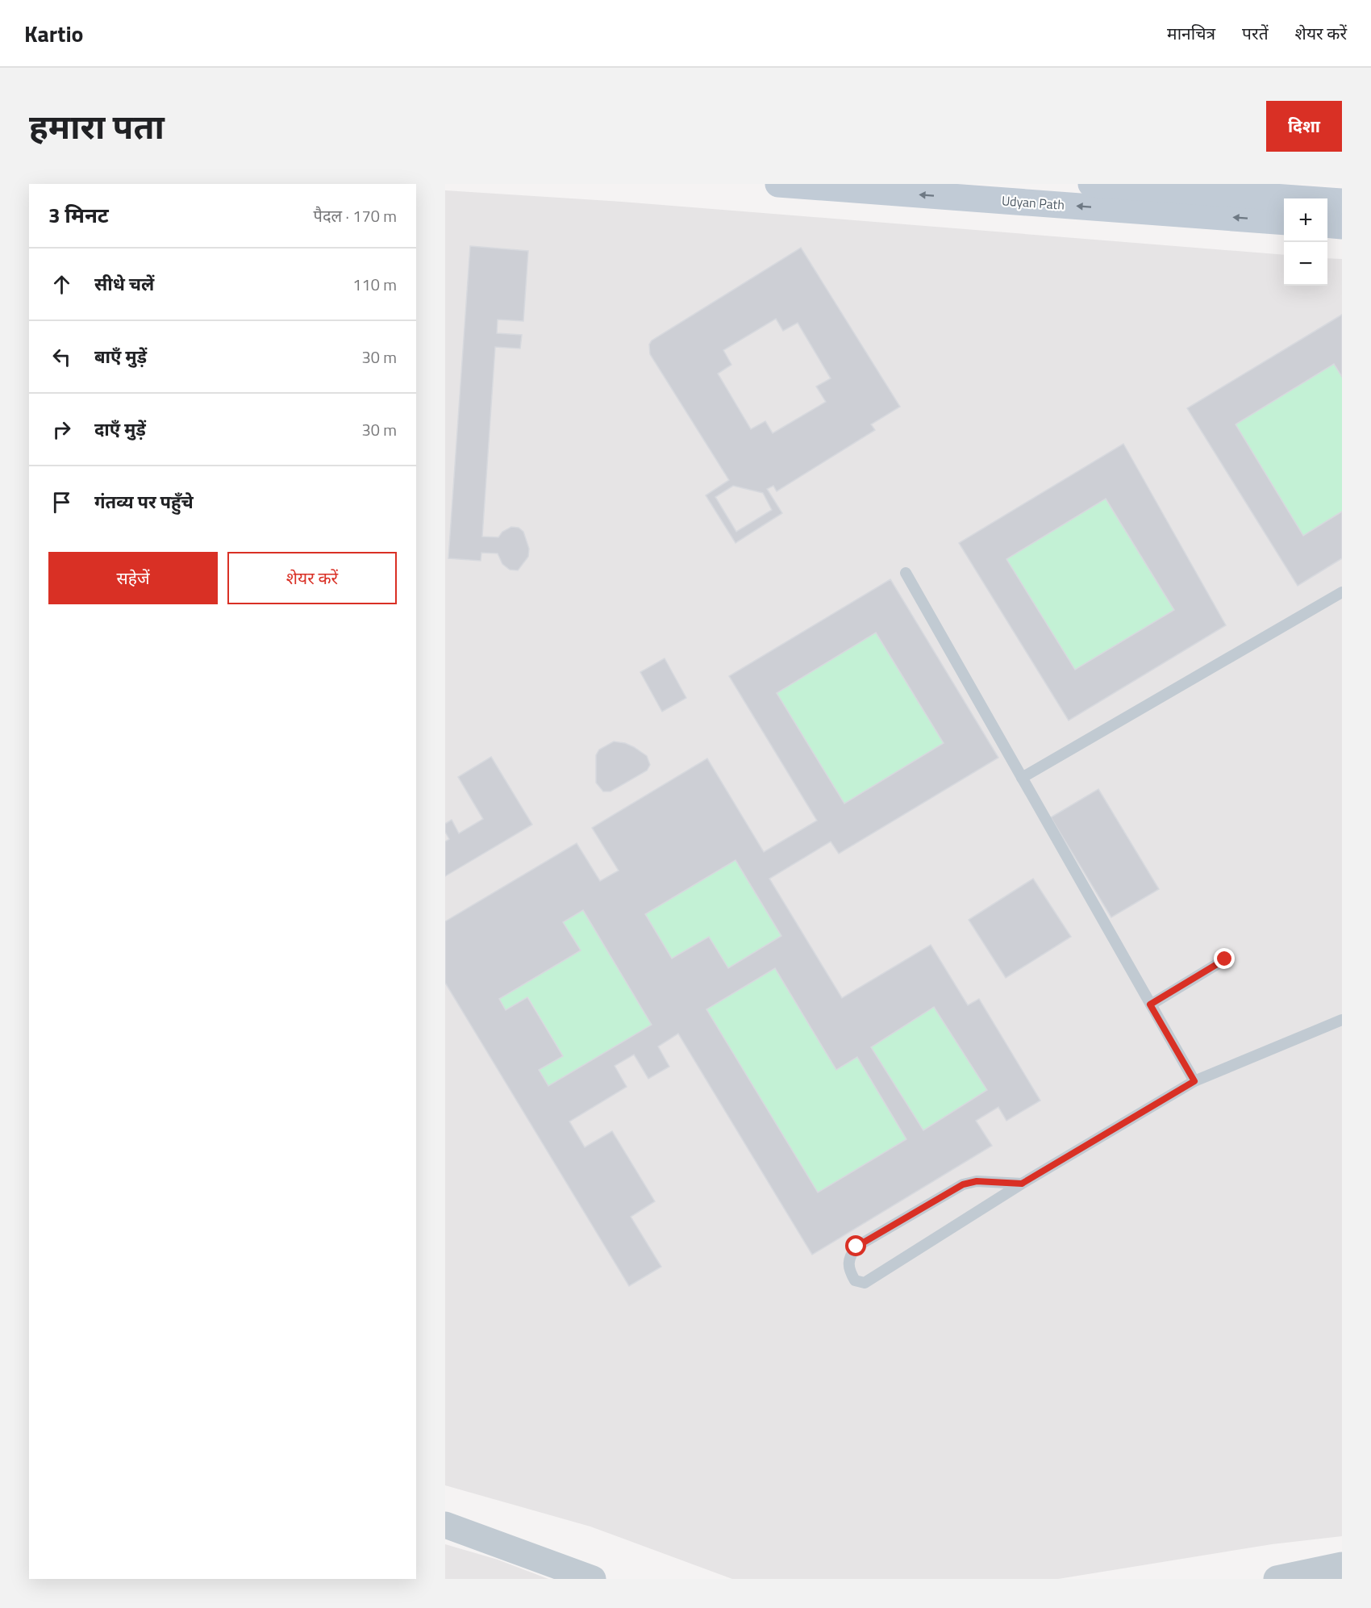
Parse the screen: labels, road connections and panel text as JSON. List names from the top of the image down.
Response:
{
  "streets": {
    "main road": ["Udyan Path"]
  },
  "page": {
    "header": "Kartio",
    "nav": ["मानचित्र", "परतें", "शेयर करें"],
    "title": "हमारा पता",
    "buttons": [
      "दिशा",
      ["सहेजें", "शेयर करें"]
    ],
    "heading": ["3 मिनट", "पैदल · 170 m"],
    "map_buttons": ["+", "−"],
    "list": [
      ["सीधे चलें", "110 m"],
      ["बाएँ मुड़ें", "30 m"],
      ["दाएँ मुड़ें", "30 m"],
      "गंतव्य पर पहुँचे"
    ]
  }
}
